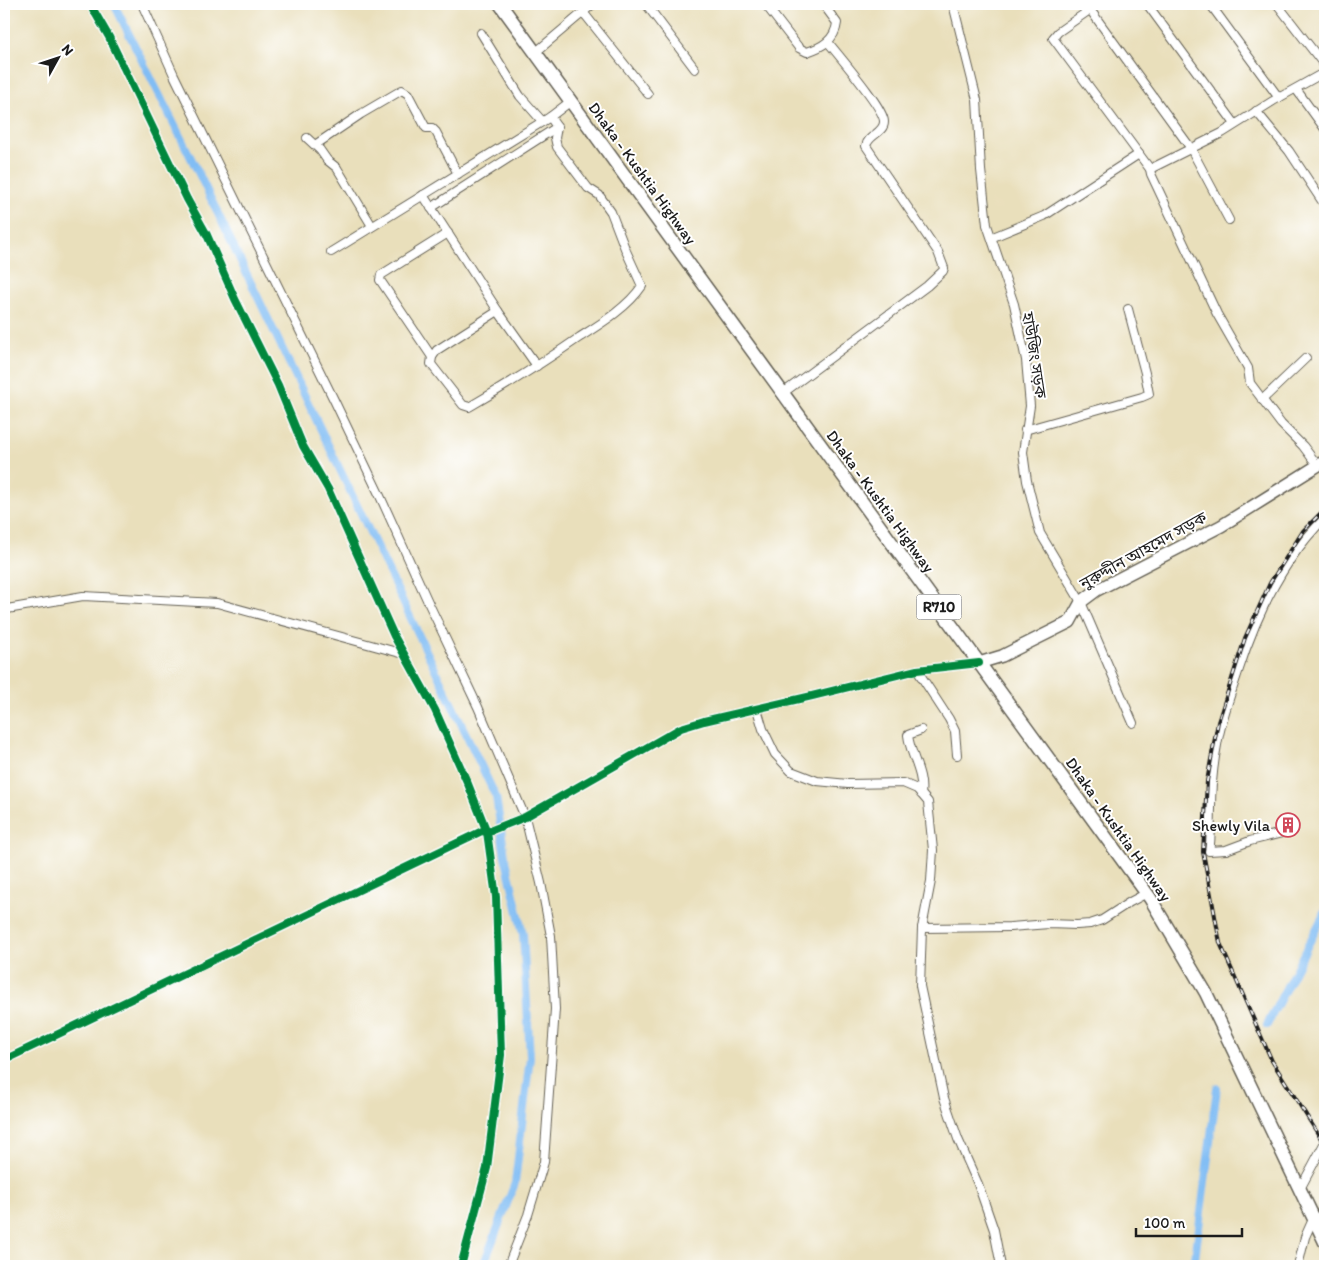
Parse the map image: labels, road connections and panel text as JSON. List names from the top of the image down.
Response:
{
  "streets": {
    "main road": ["Dhaka - Kushtia Highway", "নুরুদ্দীন আহমেদ সড়ক", "R710"],
    "street": ["হাউজিং সড়ক"]
  },
  "crossings": [
    ["Dhaka - Kushtia Highway", "নুরুদ্দীন আহমেদ সড়ক"],
    ["হাউজিং সড়ক", "নুরুদ্দীন আহমেদ সড়ক"]
  ],
  "places": {
    "building": ["Shewly Vila"]
  },
  "scale_bar": "100 m",
  "north": "top right"
}
